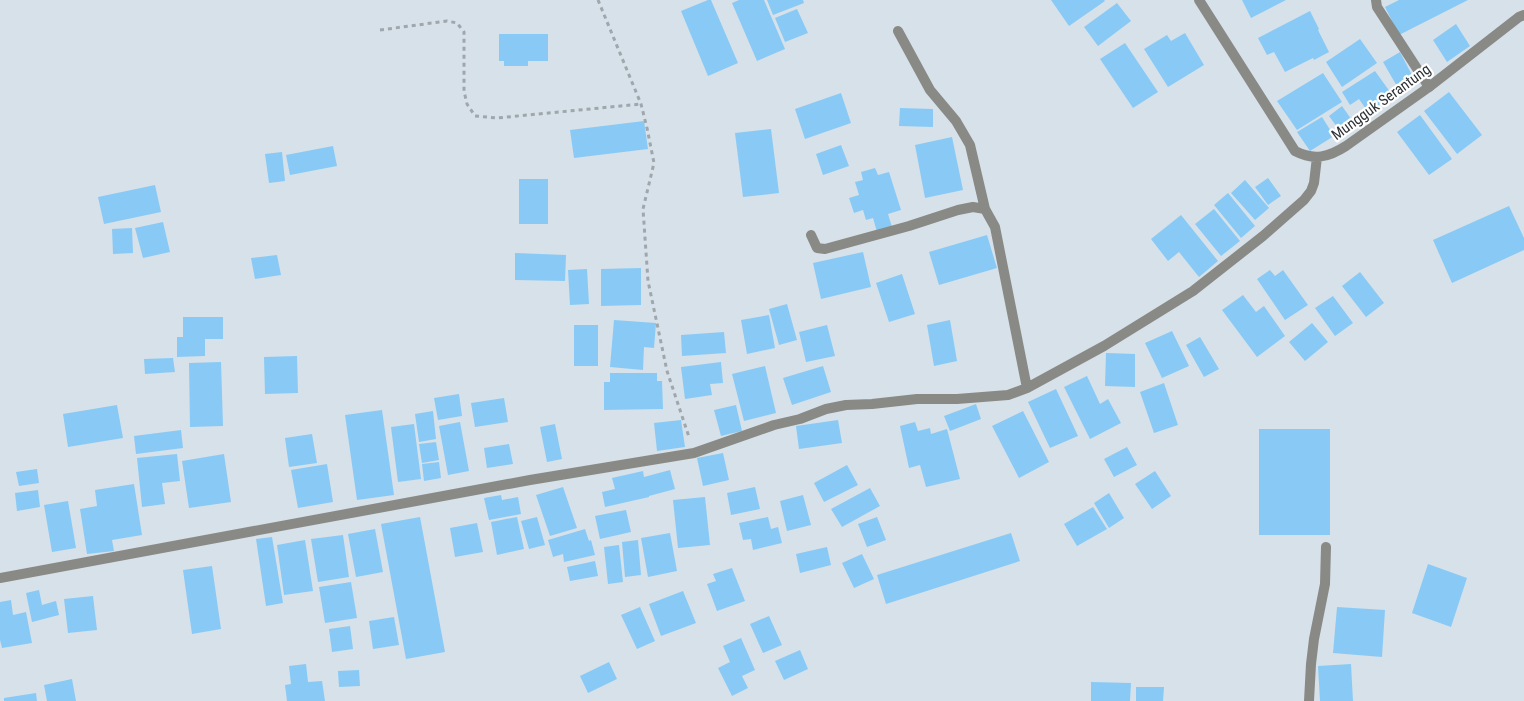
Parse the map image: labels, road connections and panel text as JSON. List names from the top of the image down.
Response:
{
  "streets": {
    "street": ["Mungguk Serantung"]
  }
}
